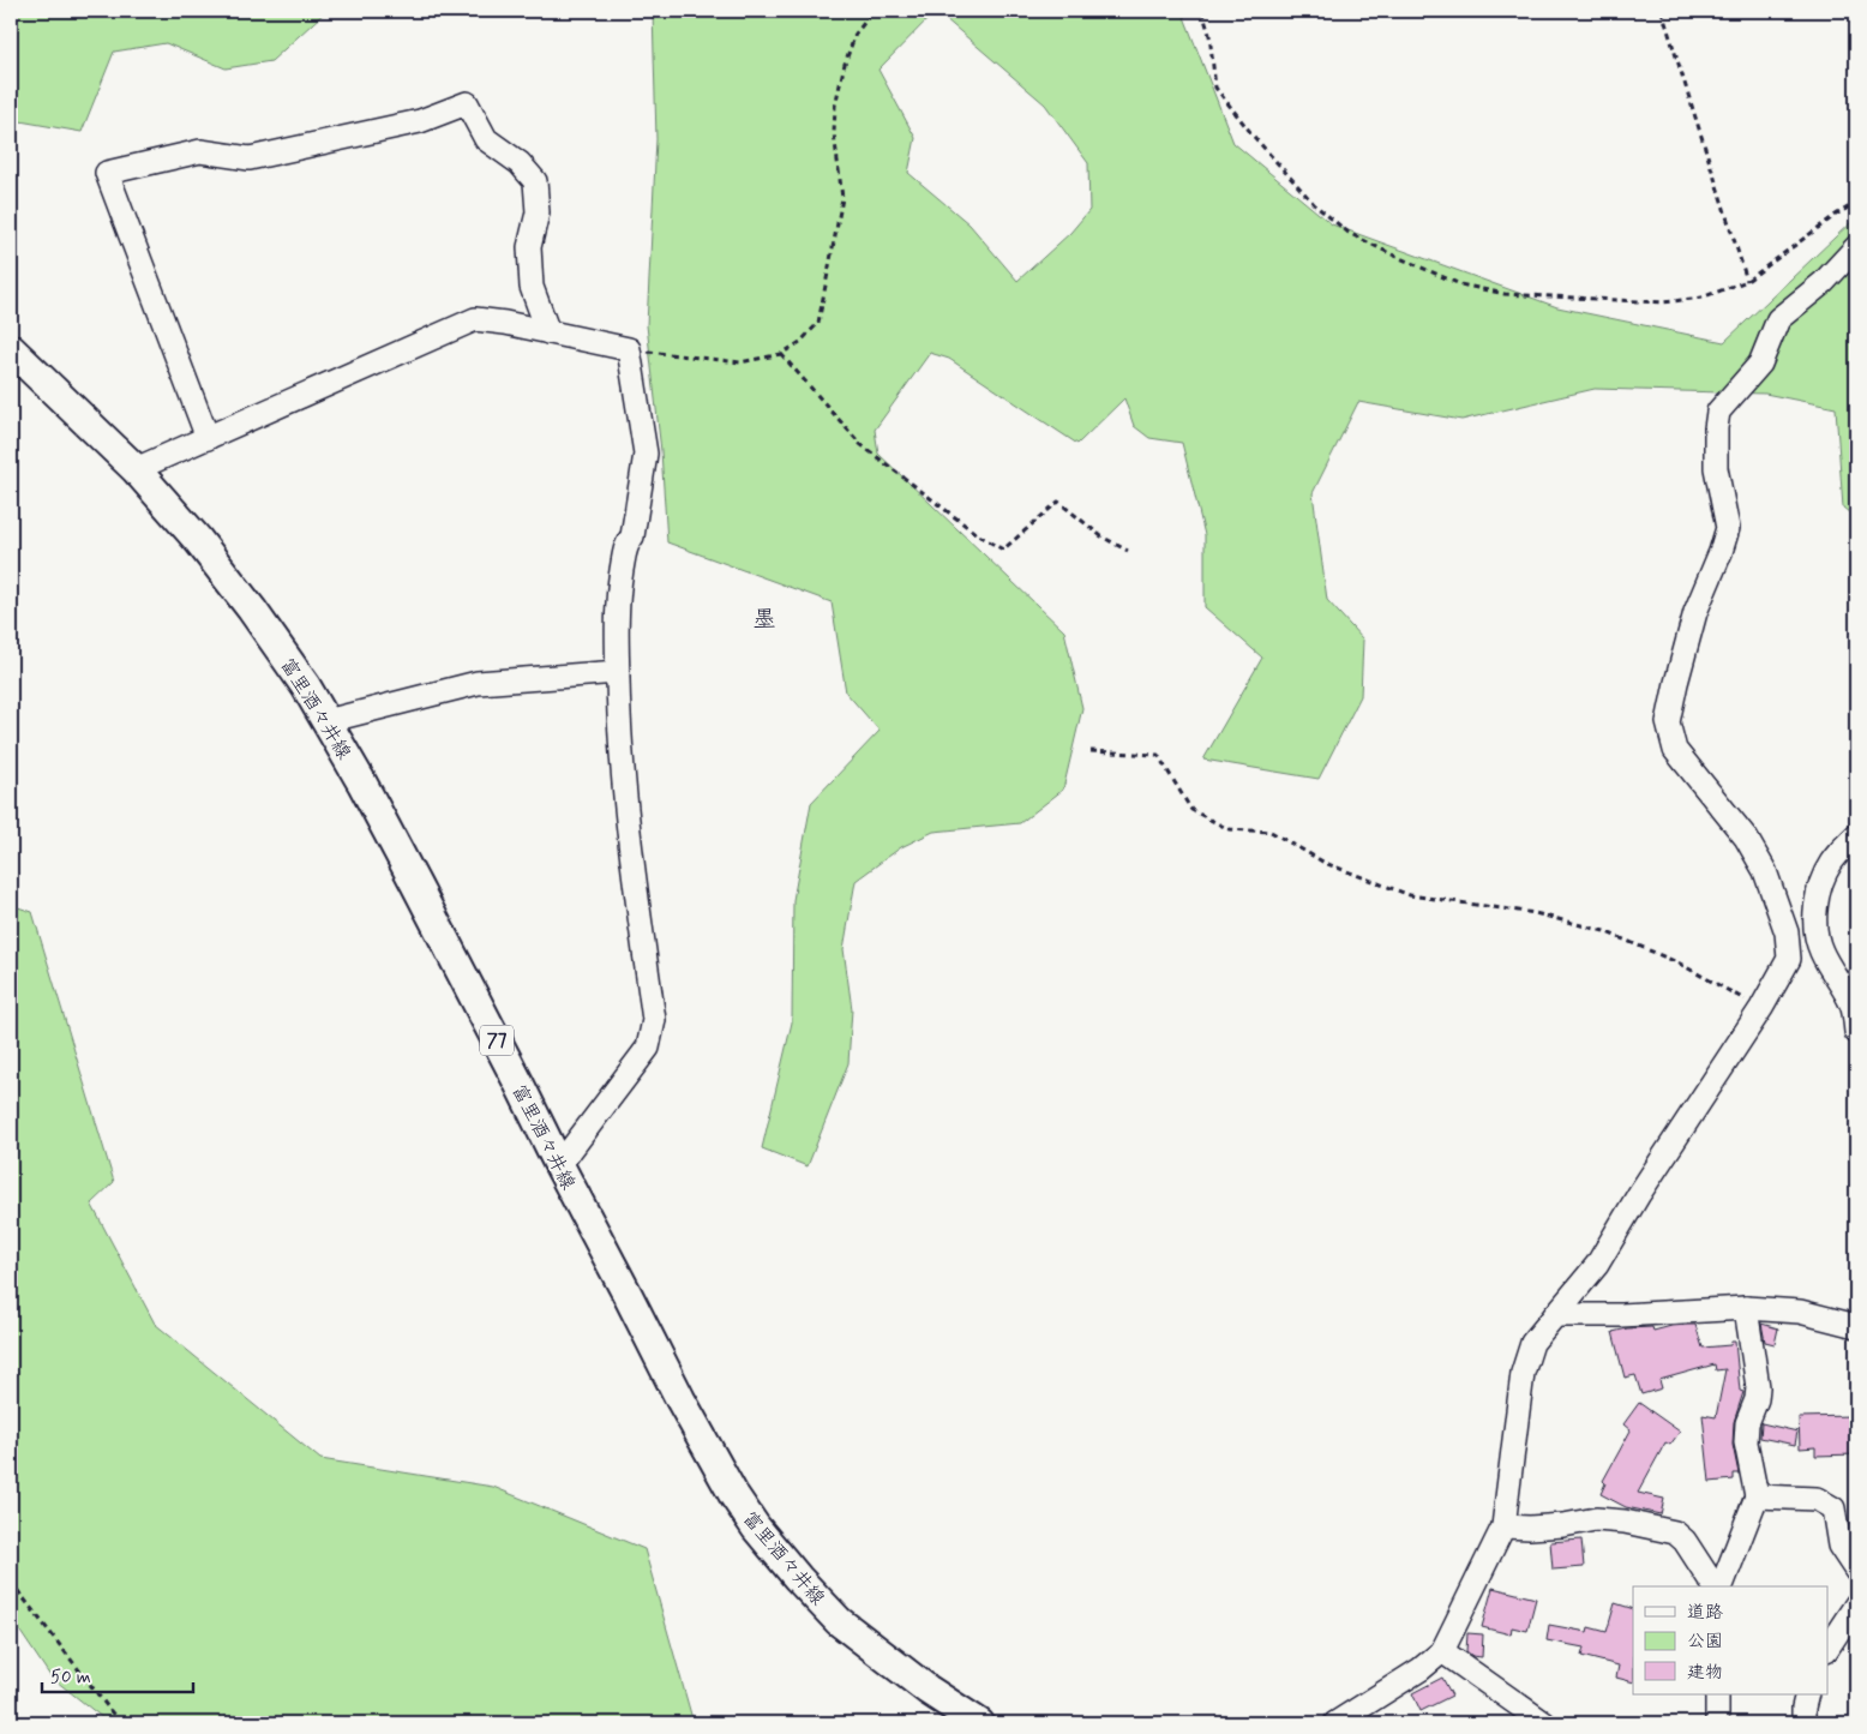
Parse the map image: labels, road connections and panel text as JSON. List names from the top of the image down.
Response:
{
  "streets": {
    "main road": ["富里酒々井線", "77"]
  },
  "districts": ["墨"],
  "legend": ["道路", "公園", "建物"],
  "scale_bar": "50 m"
}
